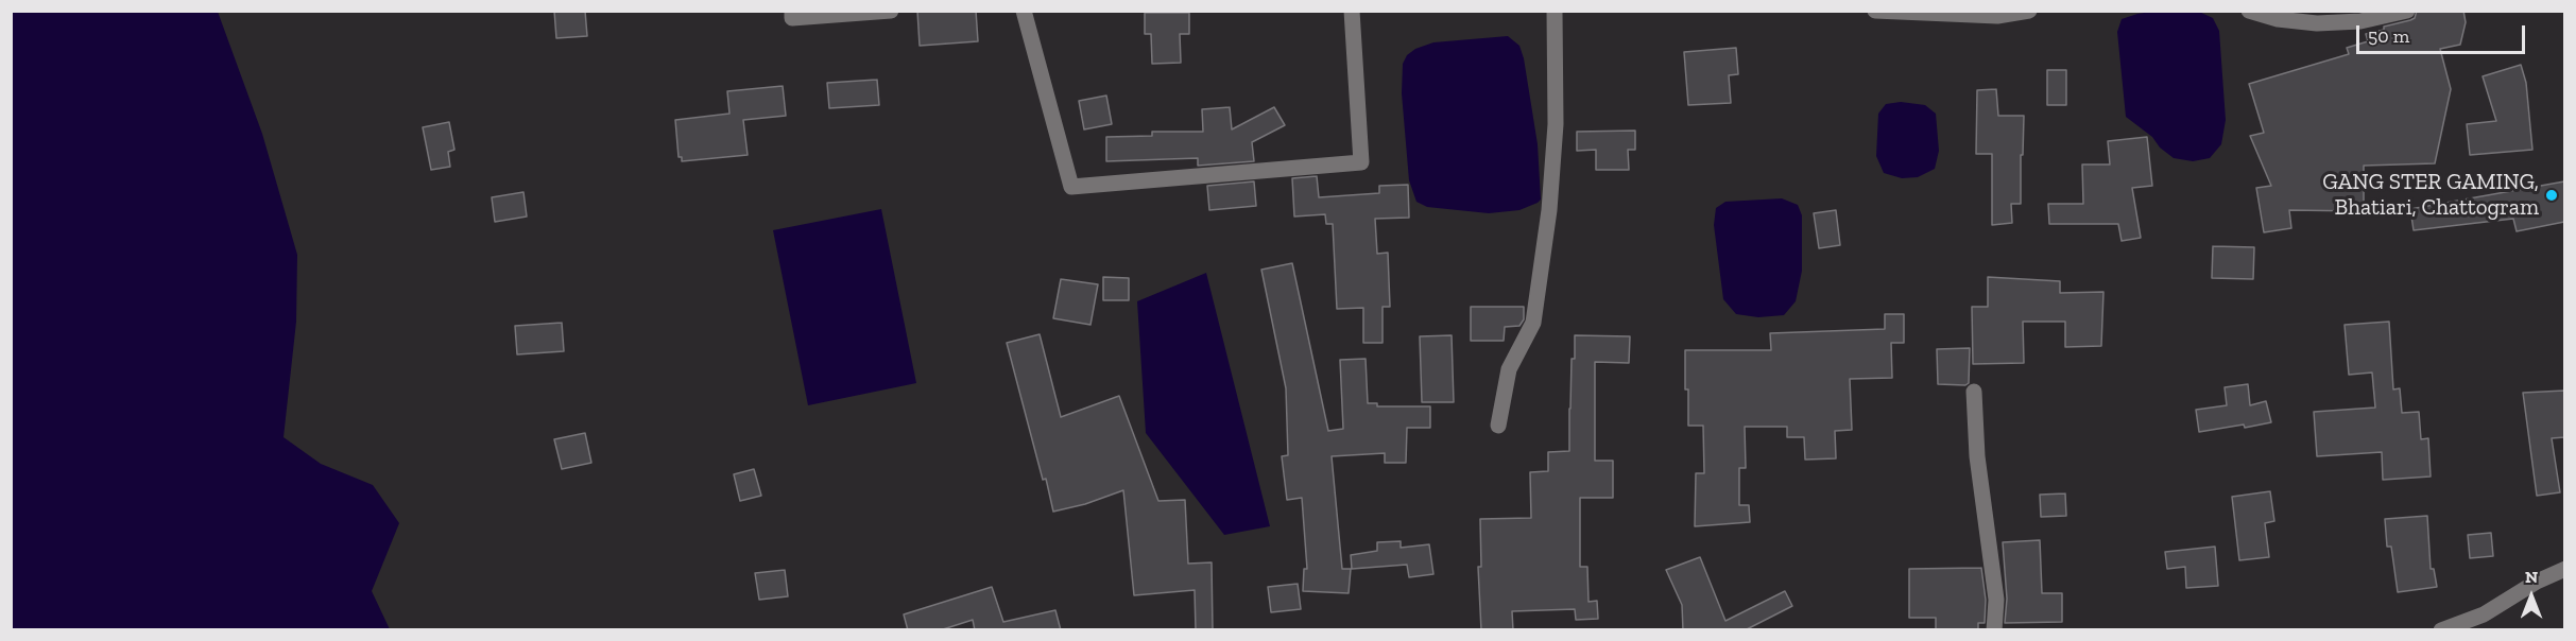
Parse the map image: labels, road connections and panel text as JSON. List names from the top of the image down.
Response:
{
  "places": ["GANG STER GAMING, Bhatiari, Chattogram"],
  "scale_bar": "50 m",
  "north": "top"
}
